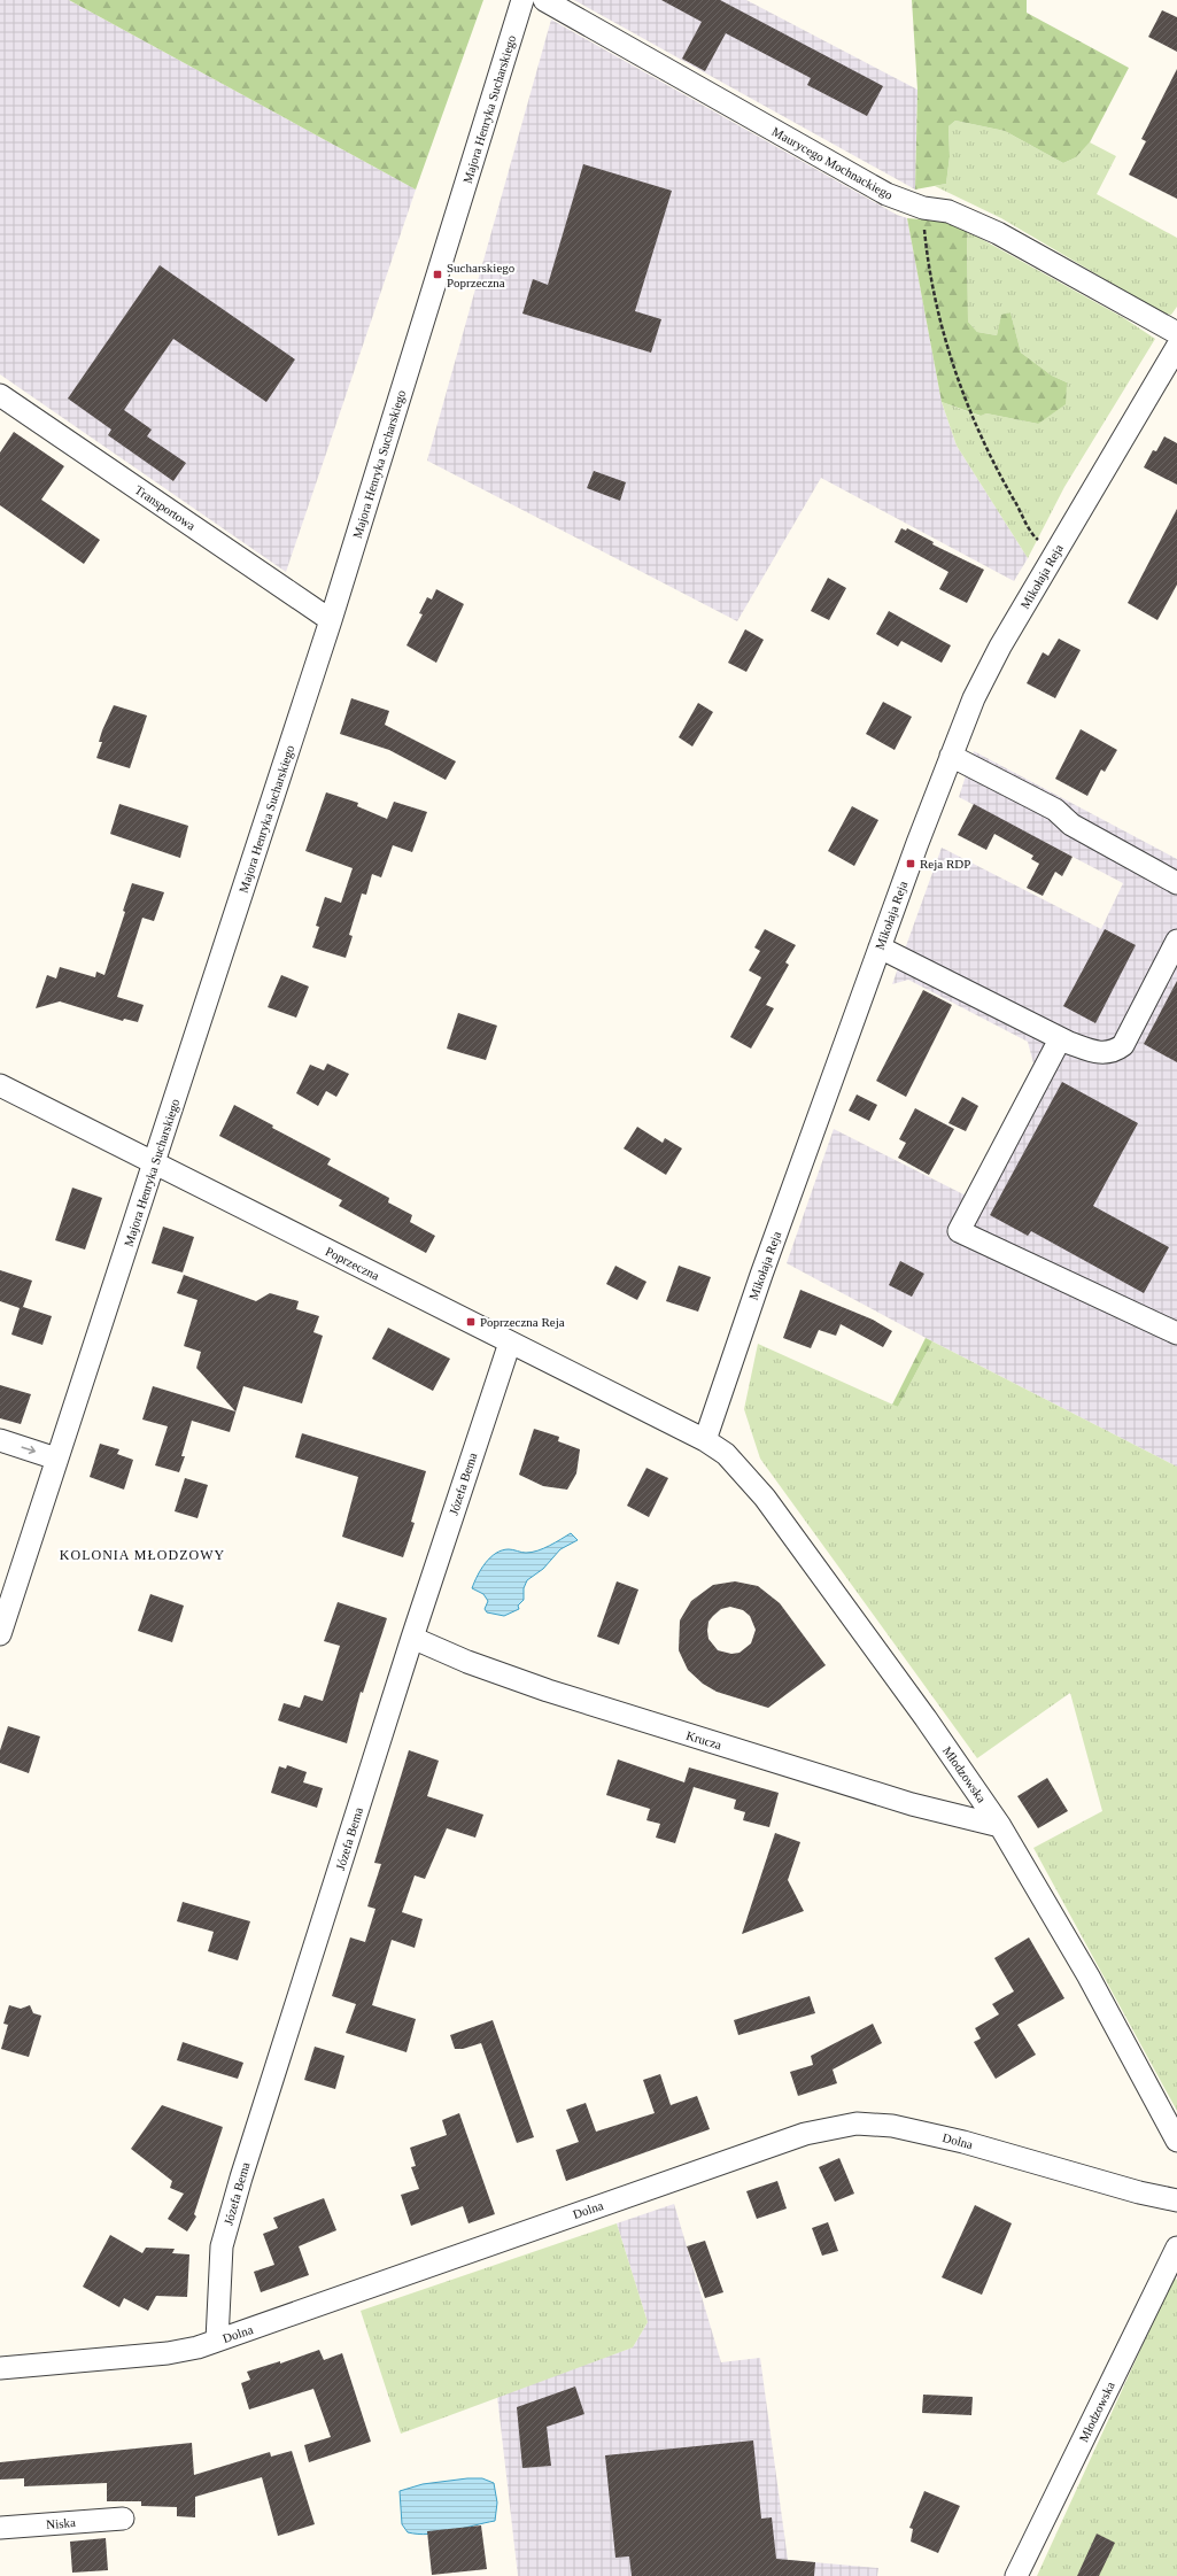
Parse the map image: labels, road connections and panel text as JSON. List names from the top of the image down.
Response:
{
  "streets": {
    "street": [
      "Majora Henryka Sucharskiego",
      "Maurycego Mochnackiego",
      "Transportowa",
      "Mikołaja Reja",
      "Poprzeczna",
      "Józefa Bema",
      "Krucza",
      "Młodzowska",
      "Dolna",
      "Niska"
    ]
  },
  "crossings": [
    ["Majora Henryka Sucharskiego", "Transportowa"],
    ["Majora Henryka Sucharskiego", "Poprzeczna"],
    ["Mikołaja Reja", "Poprzeczna"],
    ["Mikołaja Reja", "Młodzowska"],
    ["Poprzeczna", "Józefa Bema"],
    ["Poprzeczna", "Młodzowska"],
    ["Józefa Bema", "Krucza"],
    ["Józefa Bema", "Dolna"],
    ["Krucza", "Młodzowska"]
  ],
  "districts": ["KOLONIA MŁODZOWY"],
  "places": {
    "transit": ["Sucharskiego Poprzeczna", "Reja RDP", "Poprzeczna Reja"]
  }
}
